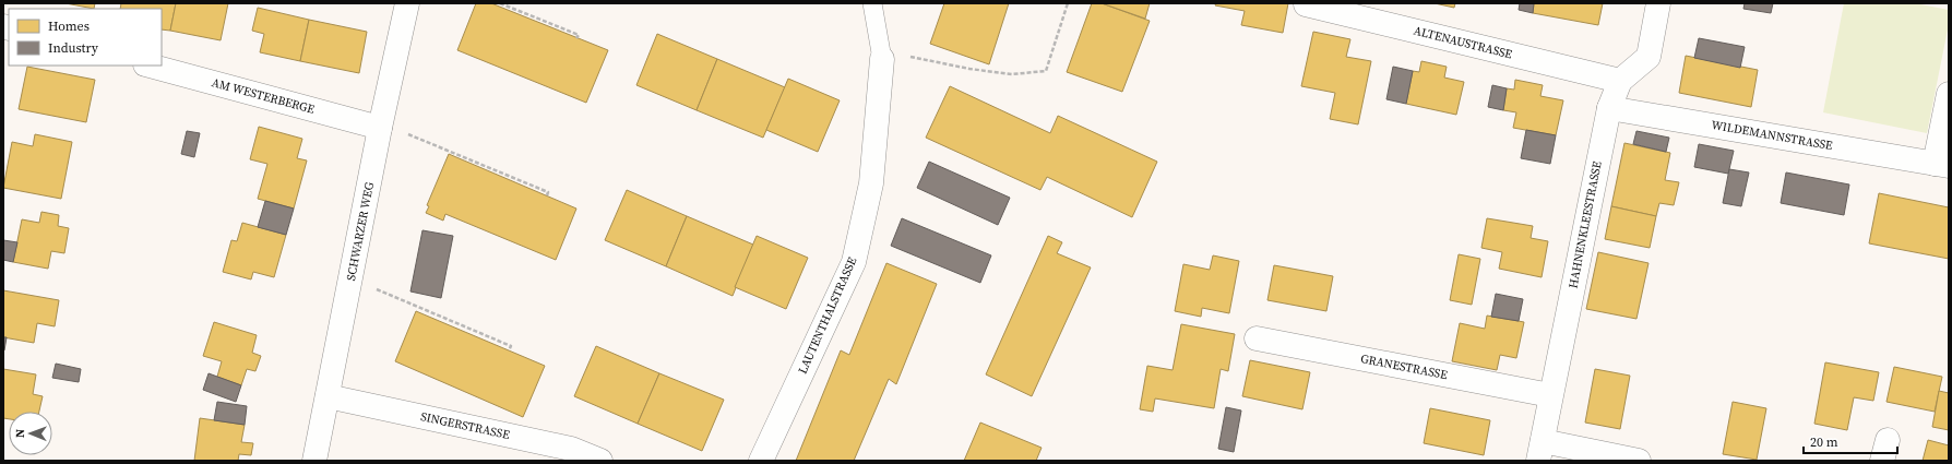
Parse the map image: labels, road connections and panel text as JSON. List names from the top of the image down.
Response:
{
  "streets": {
    "street": [
      "ALTENAUSTRASSE",
      "AM WESTERBERGE",
      "WILDEMANNSTRASSE",
      "HAHNENKLEESTRASSE",
      "SCHWARZER WEG",
      "LAUTENTHALSTRASSE",
      "GRANESTRASSE",
      "SINGERSTRASSE"
    ]
  },
  "crossings": [
    ["ALTENAUSTRASSE", "HAHNENKLEESTRASSE"],
    ["AM WESTERBERGE", "SCHWARZER WEG"],
    ["WILDEMANNSTRASSE", "HAHNENKLEESTRASSE"],
    ["HAHNENKLEESTRASSE", "GRANESTRASSE"],
    ["SCHWARZER WEG", "SINGERSTRASSE"]
  ],
  "legend": ["Homes", "Industry"],
  "scale_bar": "20 m",
  "north": "left"
}
